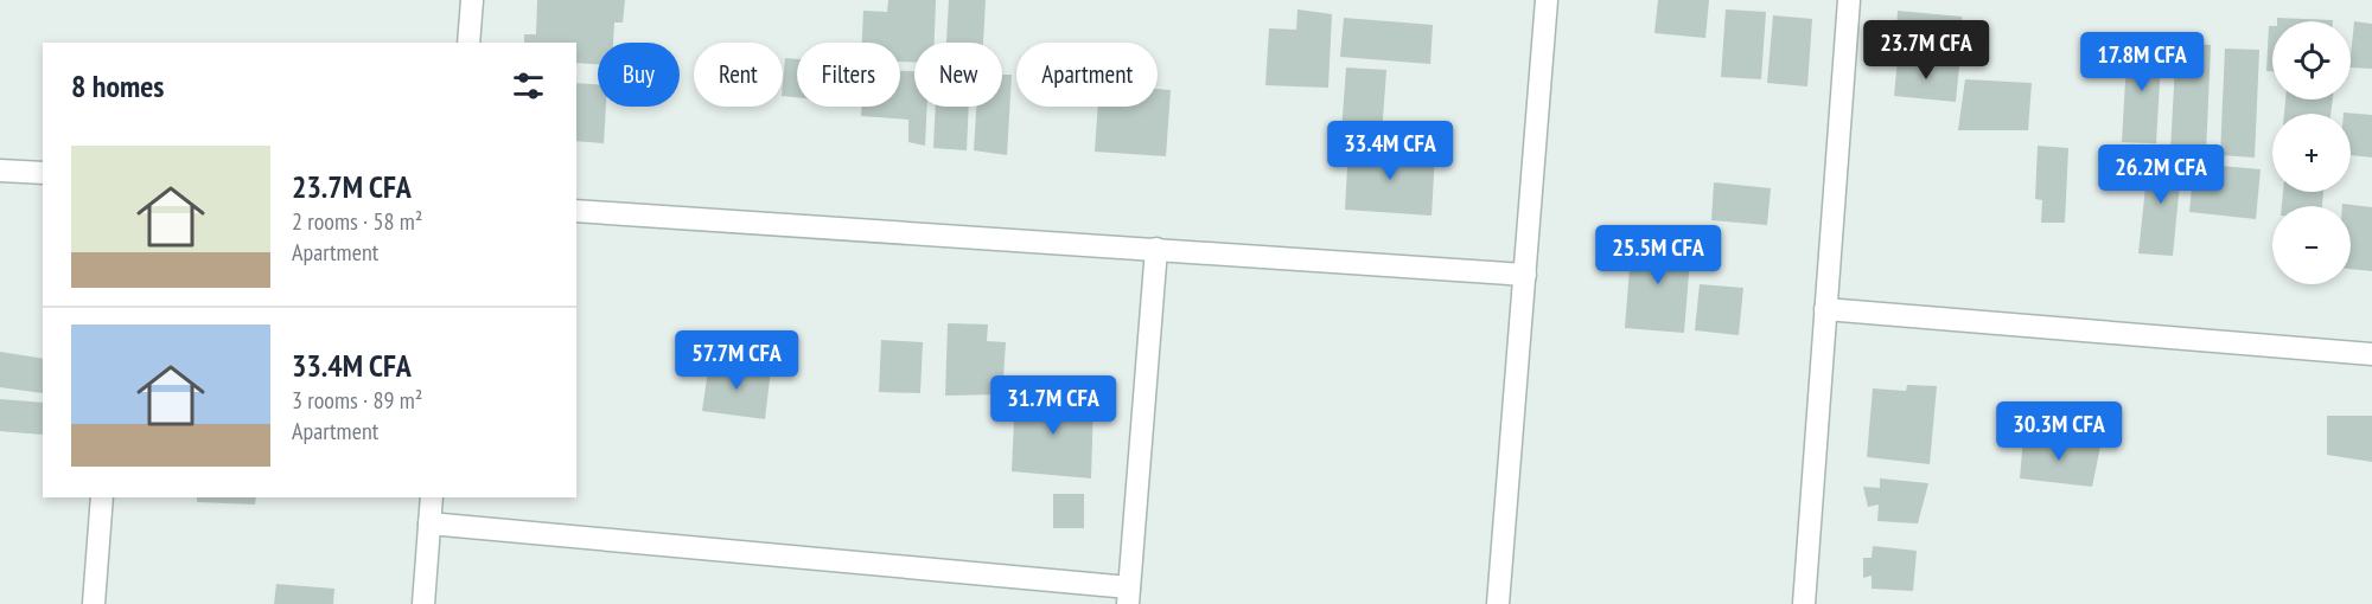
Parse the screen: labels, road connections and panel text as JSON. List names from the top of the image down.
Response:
{
  "page": {
    "price": [
      "23.7M CFA",
      "17.8M CFA",
      "33.4M CFA",
      "26.2M CFA",
      "25.5M CFA",
      "57.7M CFA",
      "31.7M CFA",
      "30.3M CFA"
    ],
    "map_buttons": ["+", "−"],
    "chip": [
      "Buy",
      "Rent",
      "Filters",
      "New",
      "Apartment"
    ],
    "heading": "8 homes",
    "list": [
      {
        "name": "23.7M CFA",
        "note": "2 rooms · 58 m² · Apartment"
      },
      {
        "name": "33.4M CFA",
        "note": "3 rooms · 89 m² · Apartment"
      }
    ]
  }
}
